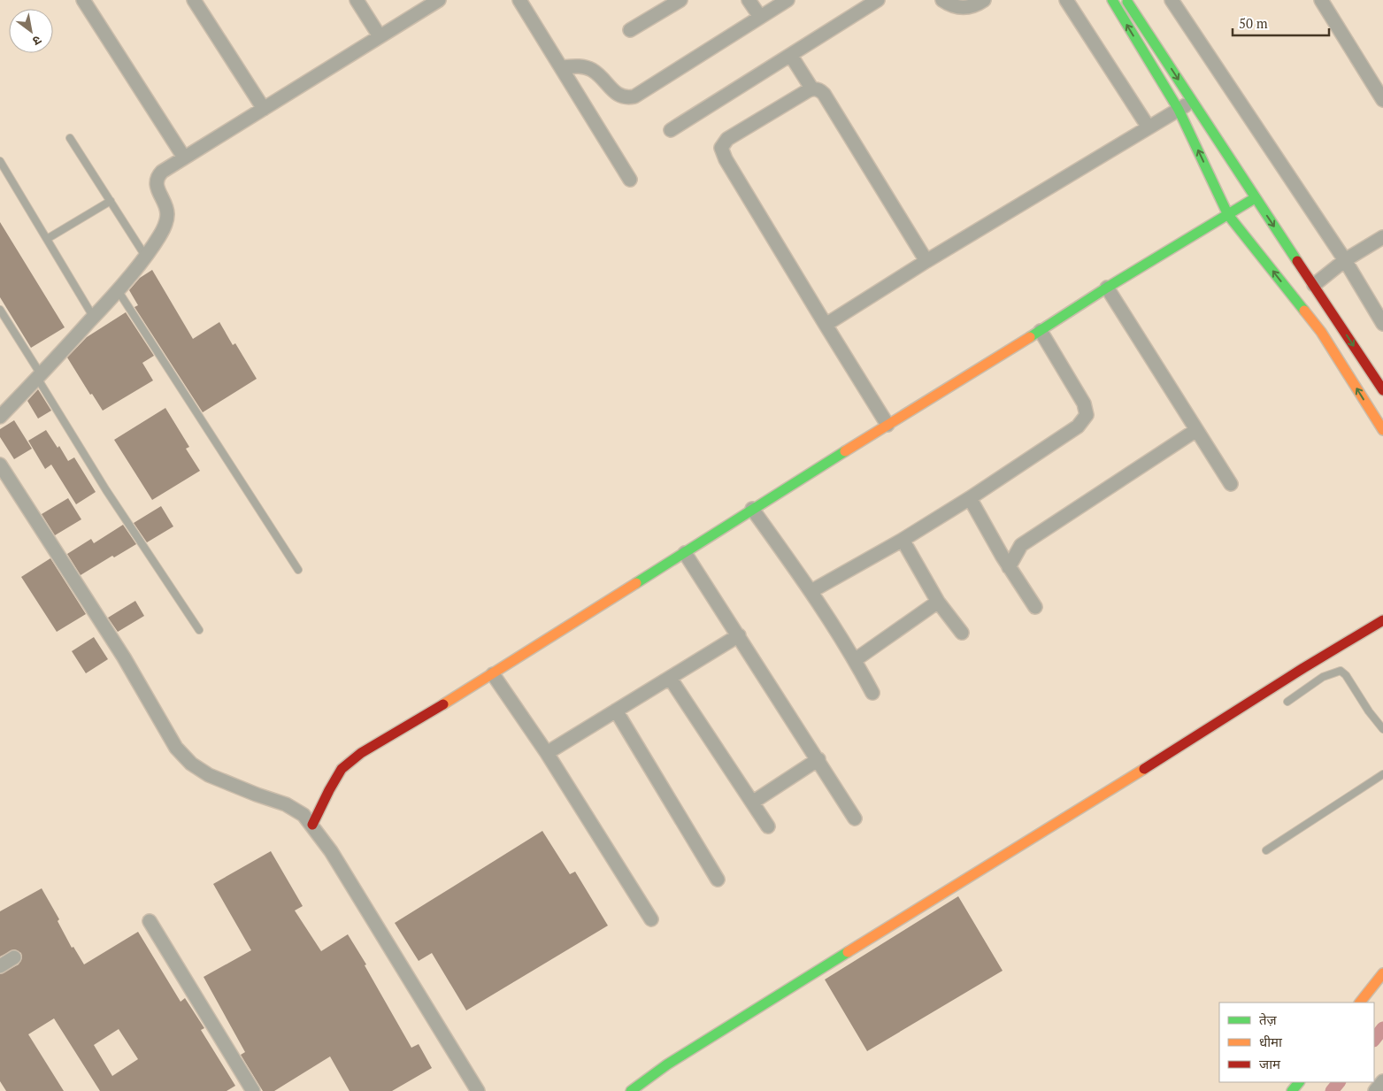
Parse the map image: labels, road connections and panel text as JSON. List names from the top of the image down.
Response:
{
  "legend": ["तेज़", "धीमा", "जाम"],
  "scale_bar": "50 m",
  "north": "bottom right"
}
